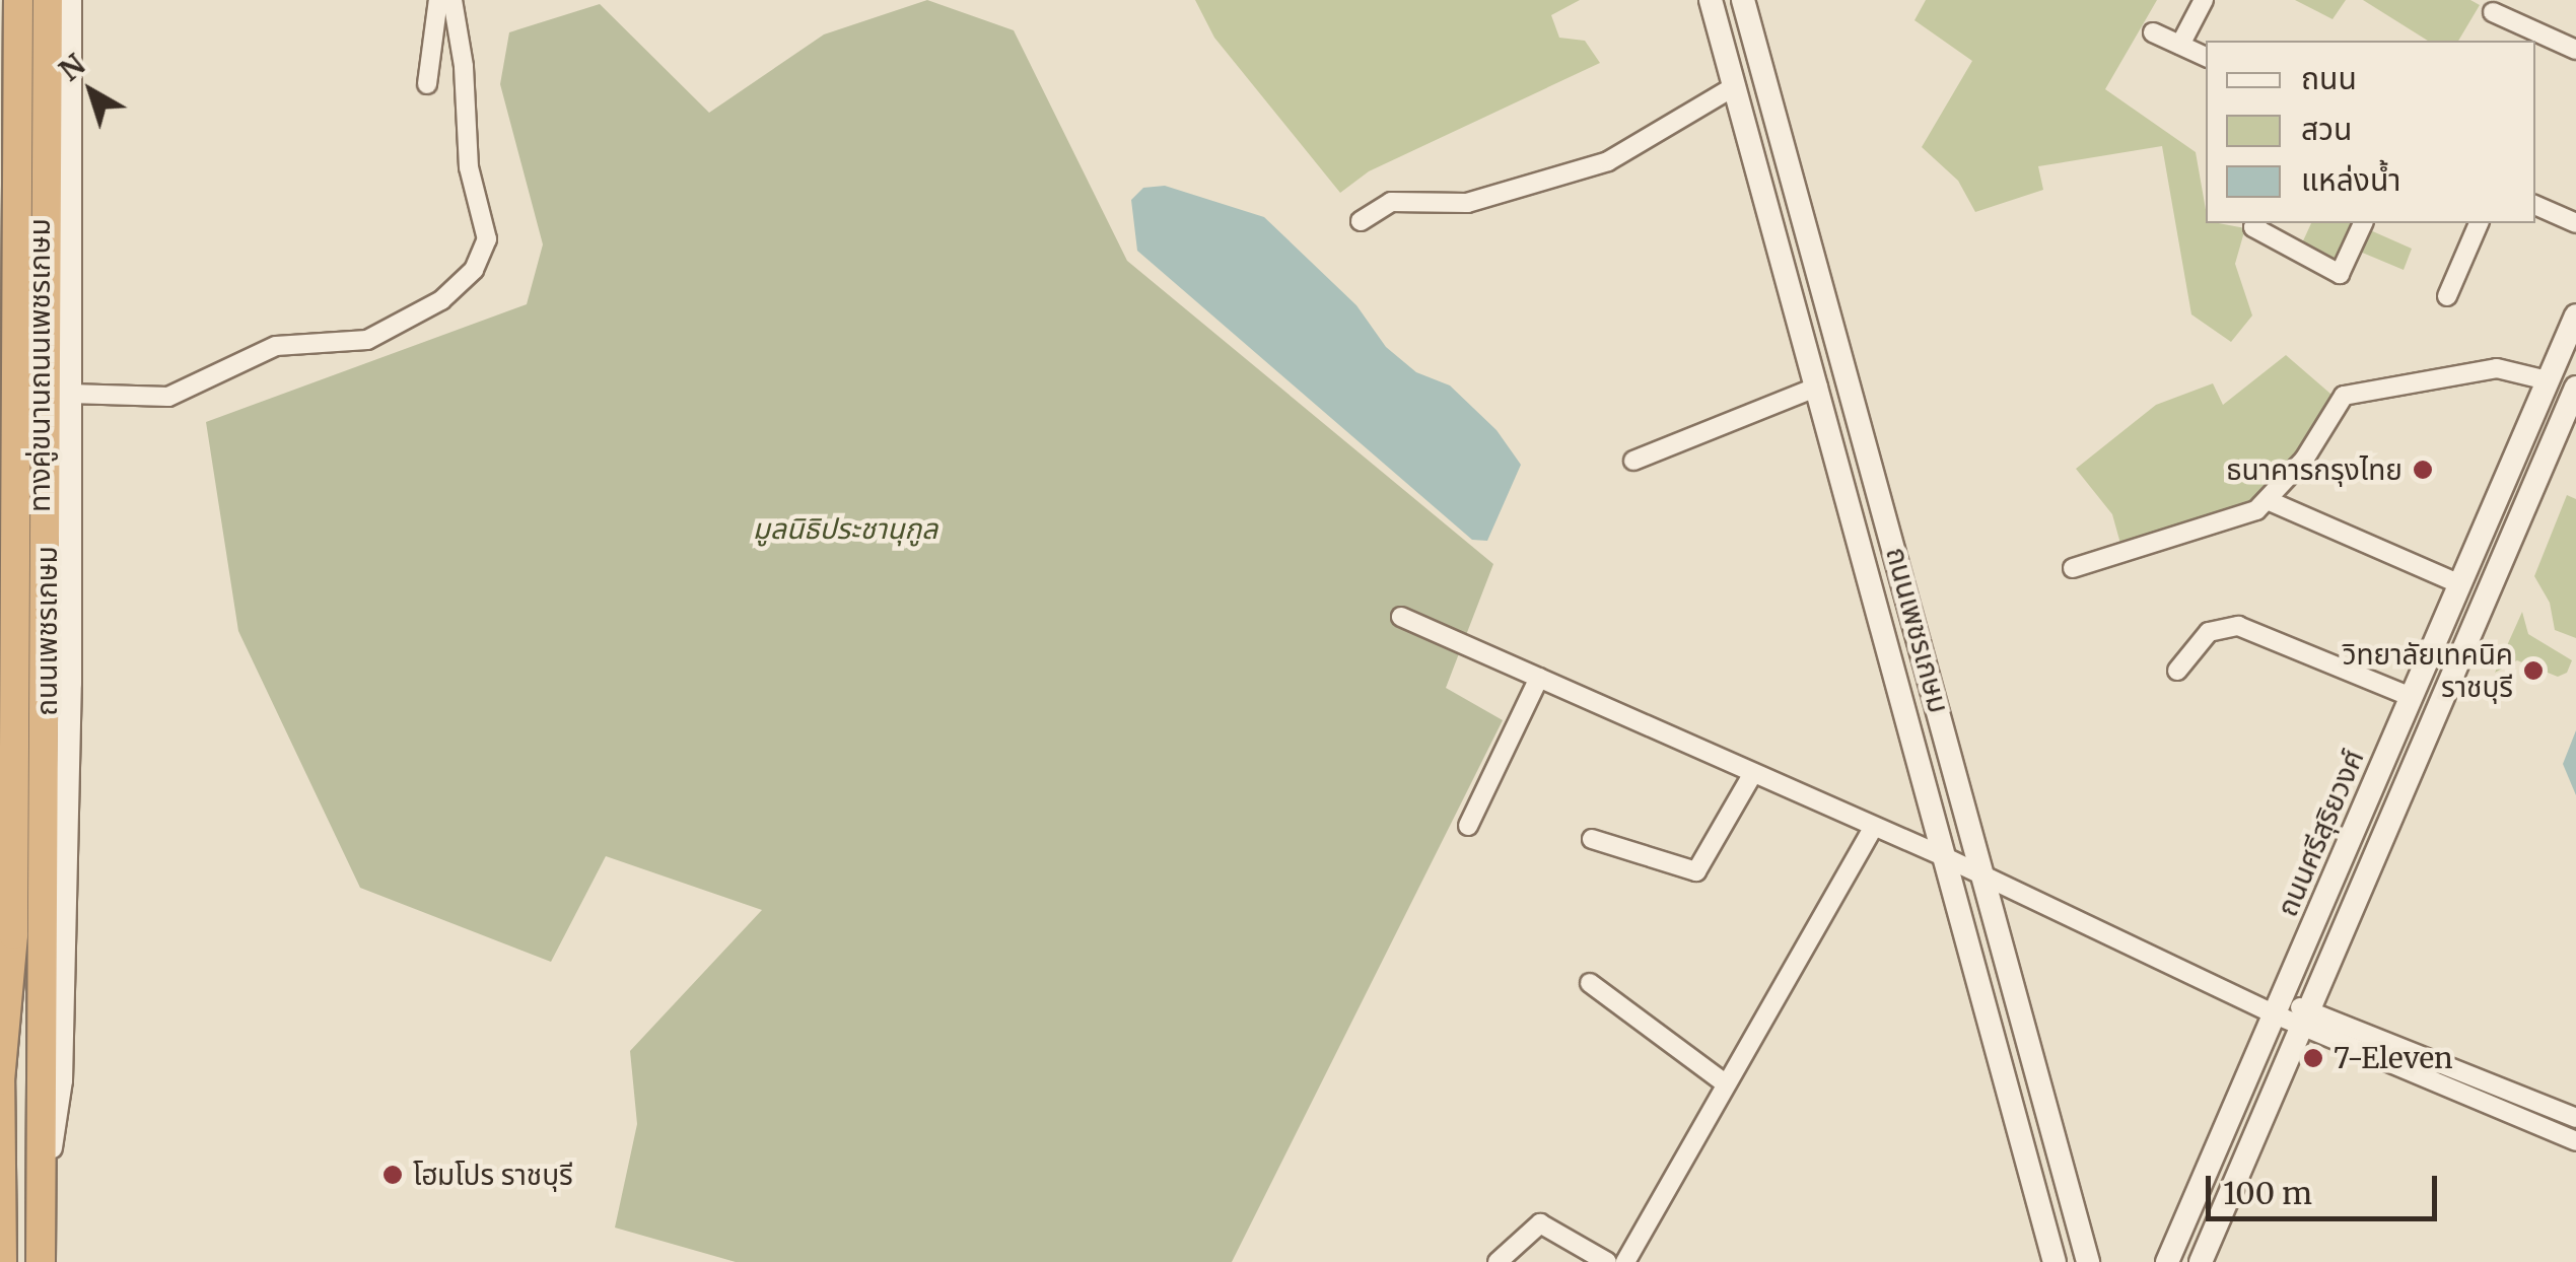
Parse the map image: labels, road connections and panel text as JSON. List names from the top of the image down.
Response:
{
  "streets": {
    "highway": ["ถนนเพชรเกษม"],
    "main road": ["ทางคู่ขนานถนนเพชรเกษม", "ถนนศรีสุริยวงศ์"]
  },
  "crossings": [
    ["ทางคู่ขนานถนนเพชรเกษม", "ถนนเพชรเกษม"]
  ],
  "parks": ["มูลนิธิประชานุกูล"],
  "places": [
    "ธนาคารกรุงไทย",
    "วิทยาลัยเทคนิค ราชบุรี",
    "7-Eleven",
    "โฮมโปร ราชบุรี"
  ],
  "legend": ["ถนน", "สวน", "แหล่งน้ำ"],
  "scale_bar": "100 m",
  "north": "top left"
}
